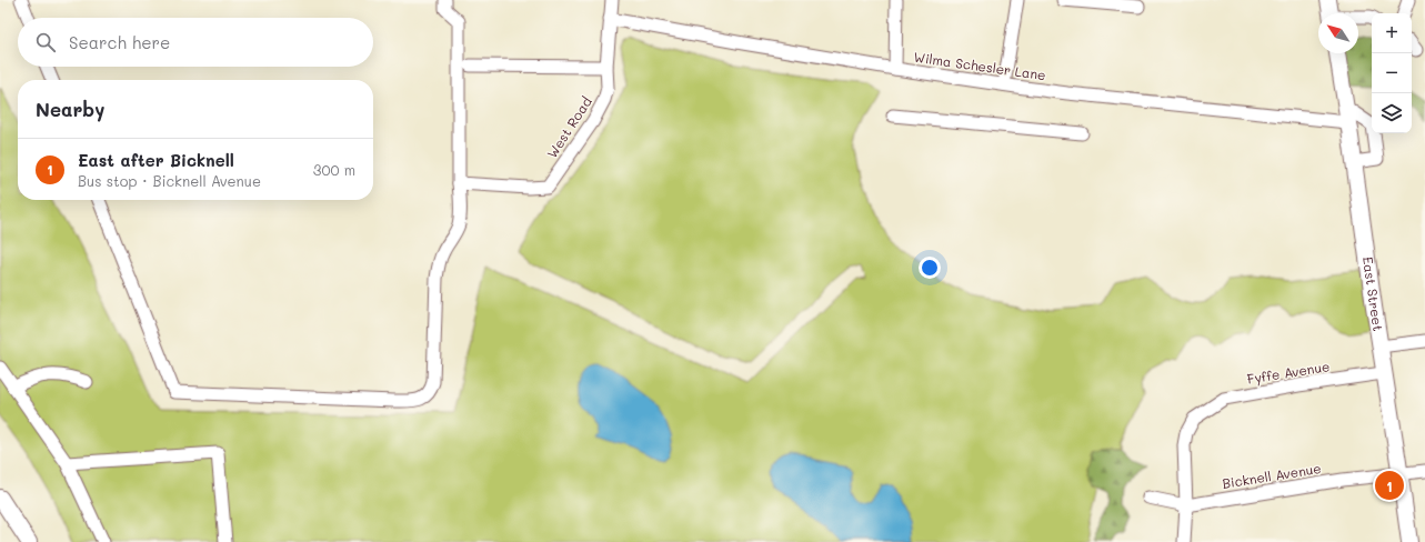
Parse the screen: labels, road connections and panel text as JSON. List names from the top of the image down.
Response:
{
  "streets": {
    "main road": ["East Street"],
    "street": [
      "Wilma Schesler Lane",
      "West Road",
      "Fyffe Avenue",
      "Bicknell Avenue"
    ]
  },
  "crossings": [
    ["Wilma Schesler Lane", "West Road"],
    ["Wilma Schesler Lane", "East Street"],
    ["East Street", "Fyffe Avenue"],
    ["East Street", "Bicknell Avenue"],
    ["Fyffe Avenue", "Bicknell Avenue"]
  ],
  "north": "top left",
  "page": {
    "map_buttons": ["+", "−"],
    "search": "Search here",
    "heading": "Nearby",
    "list": [
      {
        "mark": "1",
        "name": "East after Bicknell",
        "note": "Bus stop · Bicknell Avenue",
        "value": "300 m"
      }
    ],
    "pins": "1"
  }
}
